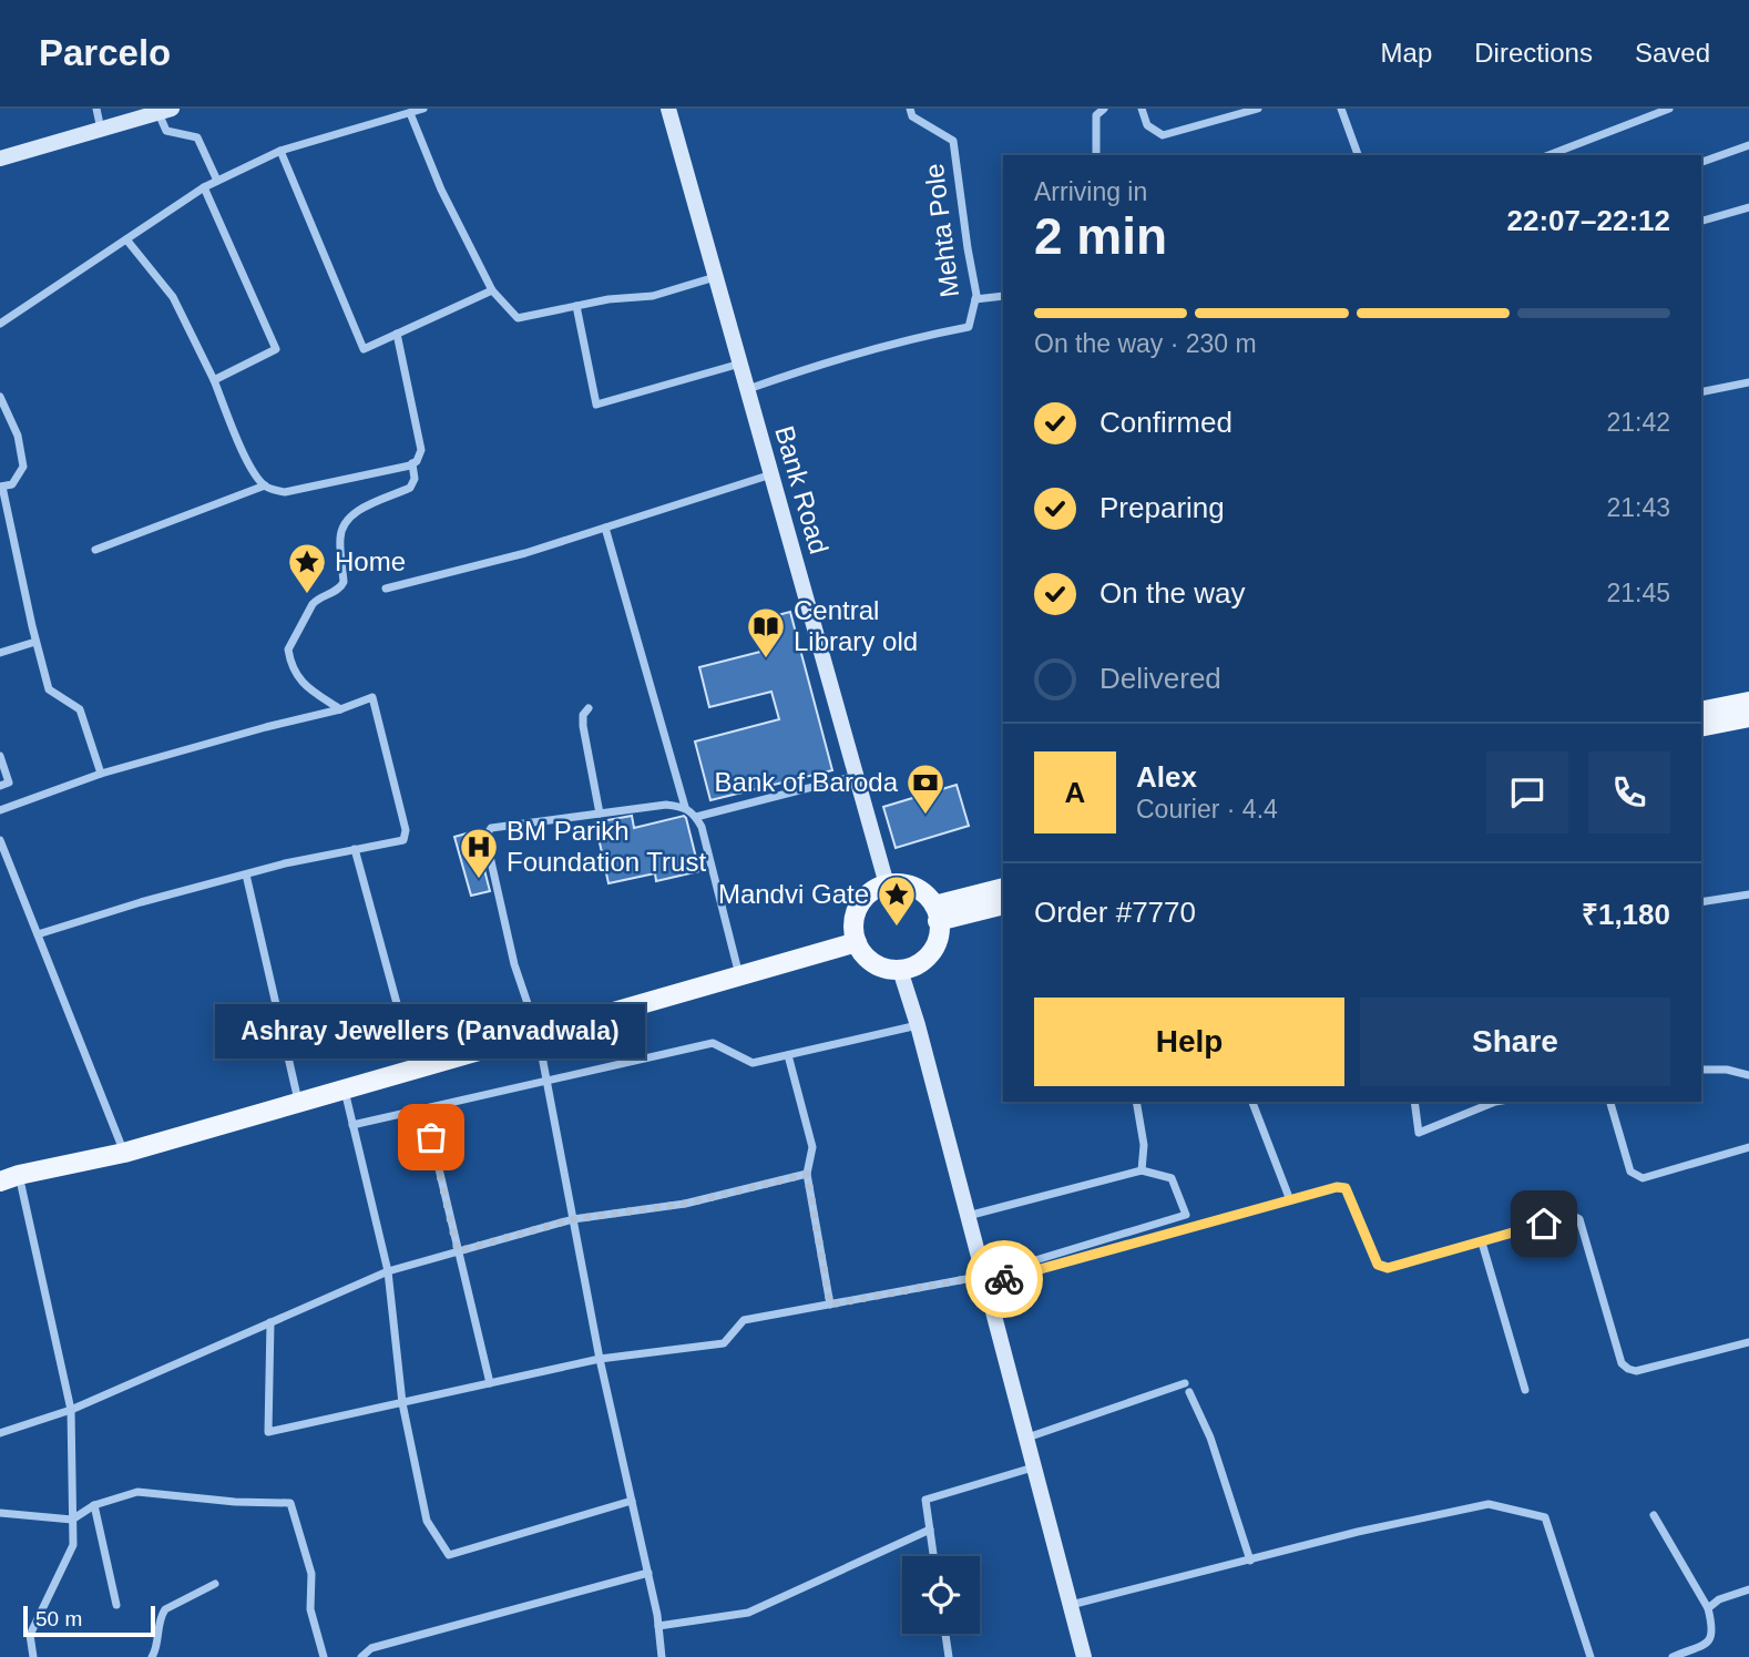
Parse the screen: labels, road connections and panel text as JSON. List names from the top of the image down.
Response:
{
  "streets": {
    "main road": ["Bank Road"],
    "street": ["Mehta Pole"]
  },
  "crossings": [
    ["Mehta Pole", "Bank Road"]
  ],
  "places": {
    "place": ["Home", "Mandvi Gate"],
    "library": ["Central Library old"],
    "bank": ["Bank of Baroda"],
    "hospital": ["BM Parikh Foundation Trust"],
    "other": ["Ashray Jewellers (Panvadwala)"]
  },
  "scale_bar": "50 m",
  "page": {
    "header": "Parcelo",
    "nav": ["Map", "Directions", "Saved"],
    "heading": ["2 min", "Arriving in", "22:07–22:12"],
    "panel": [
      "Alex",
      "Courier · 4.4",
      "Order #7770",
      "₹1,180"
    ],
    "bar": "On the way · 230 m",
    "list": [
      ["Confirmed", "21:42"],
      ["Preparing", "21:43"],
      ["On the way", "21:45"],
      "Delivered"
    ],
    "round": "A",
    "buttons": ["Help", "Share"],
    "bubble": "Ashray Jewellers (Panvadwala)",
    "scale": "50 m"
  }
}
